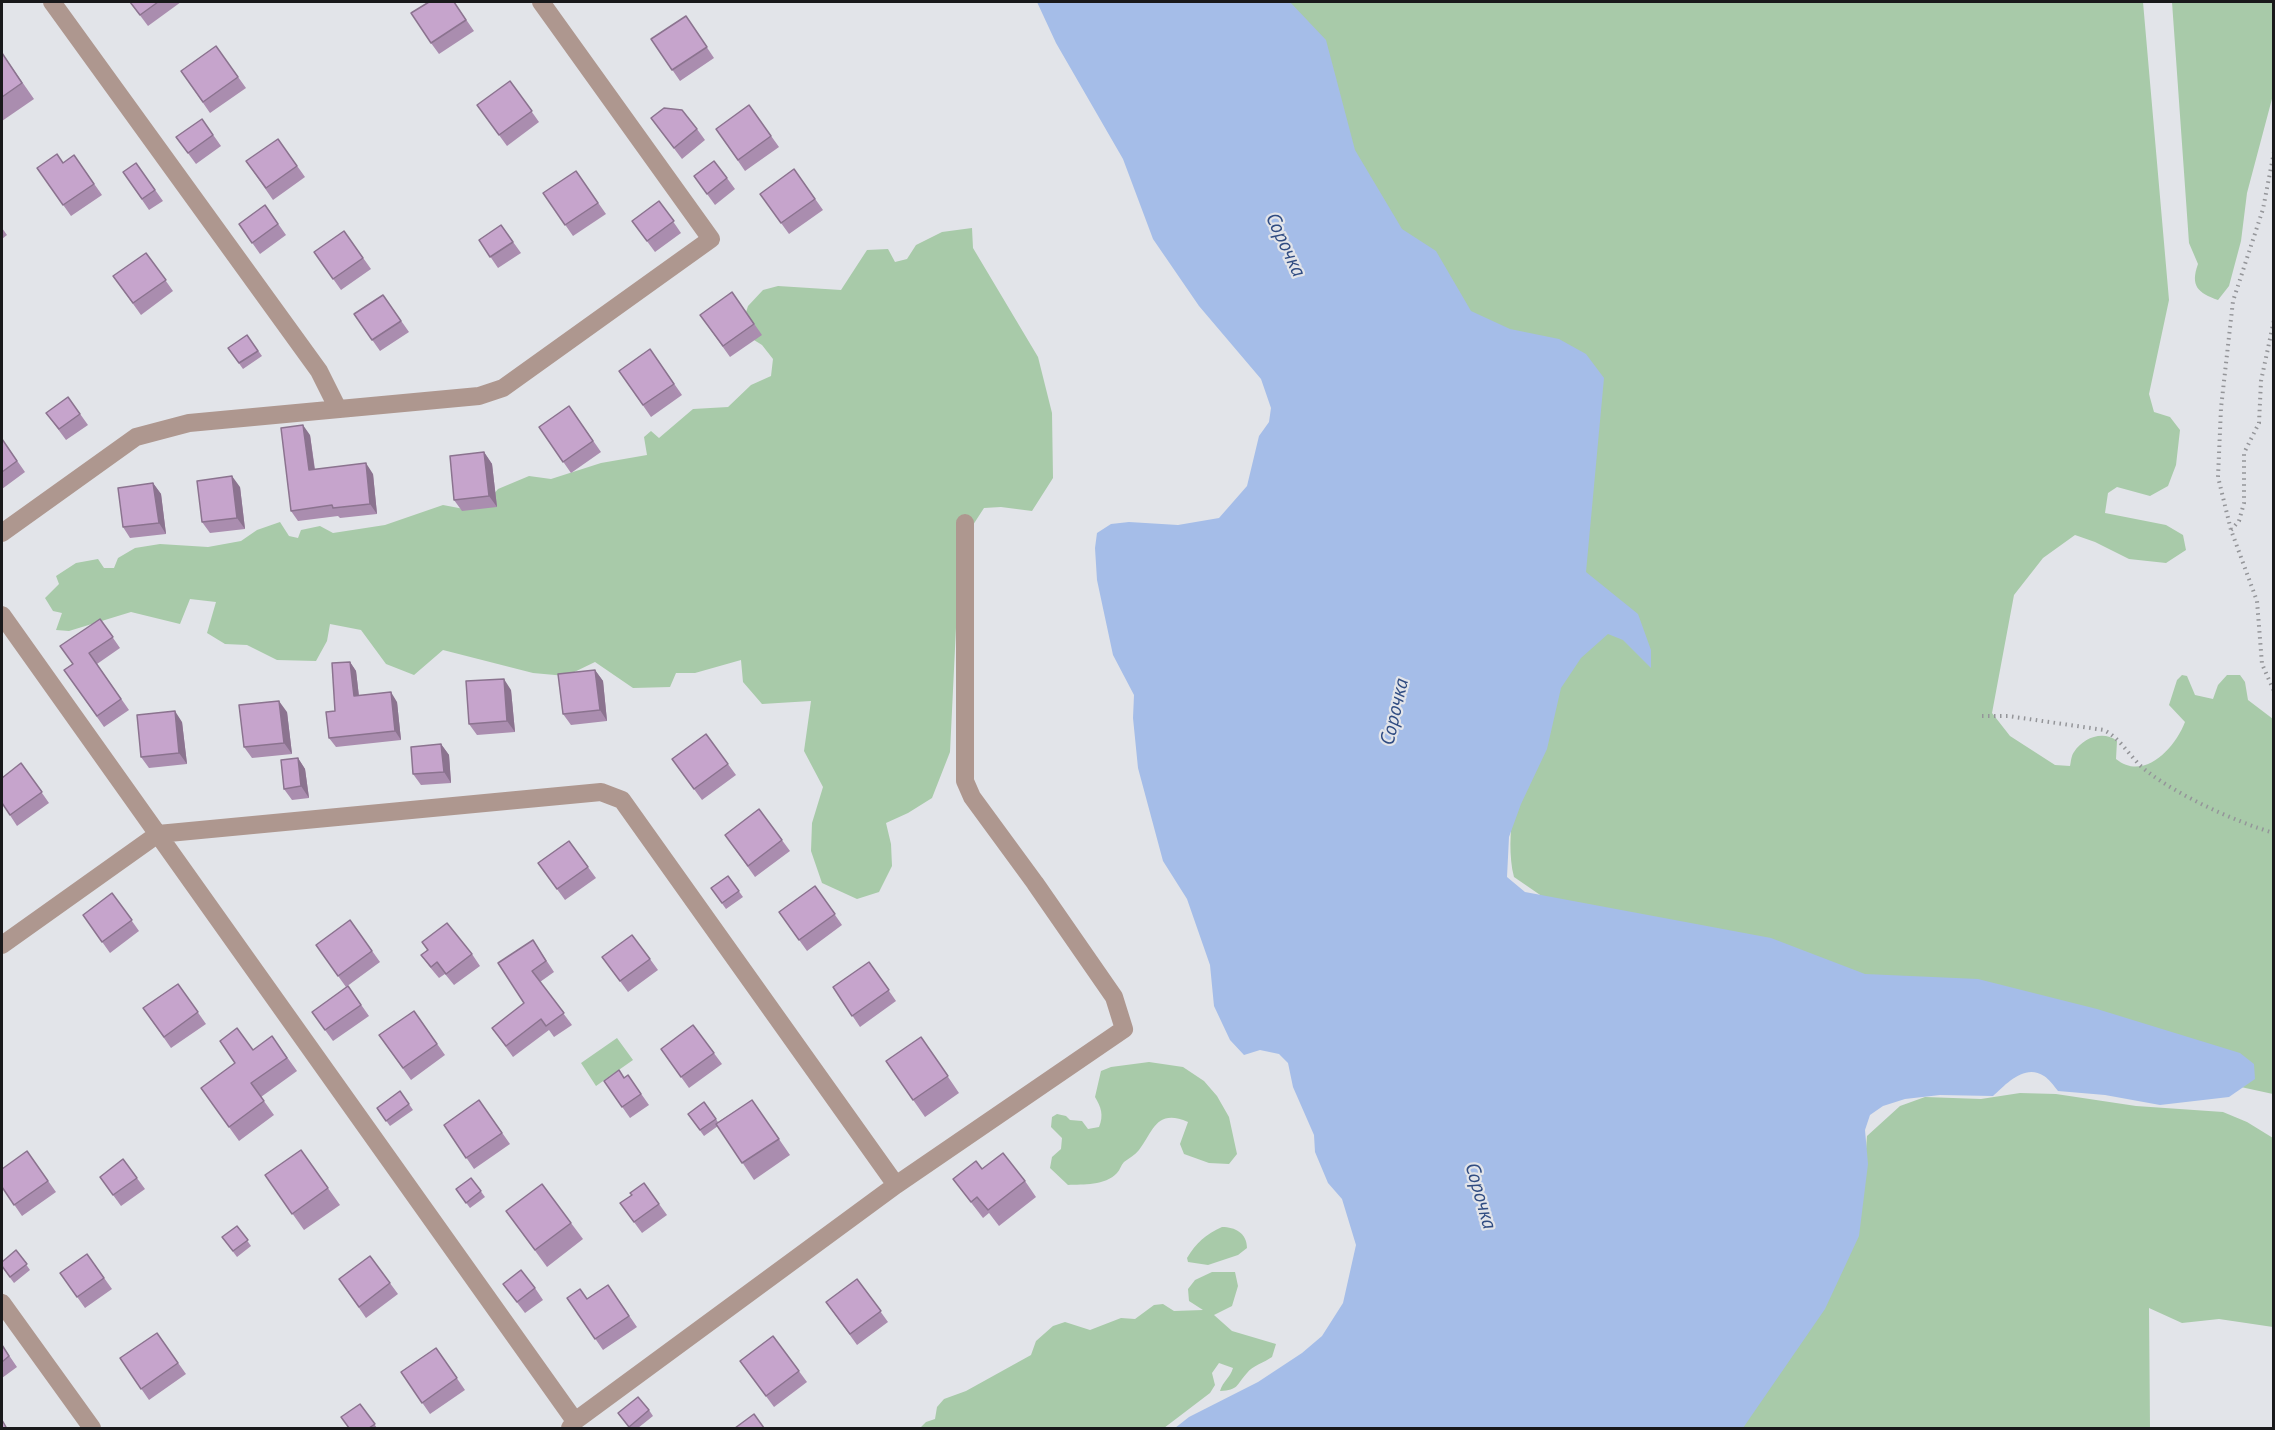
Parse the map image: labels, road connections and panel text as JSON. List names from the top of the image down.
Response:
{
  "water": ["Сорочка"]
}
